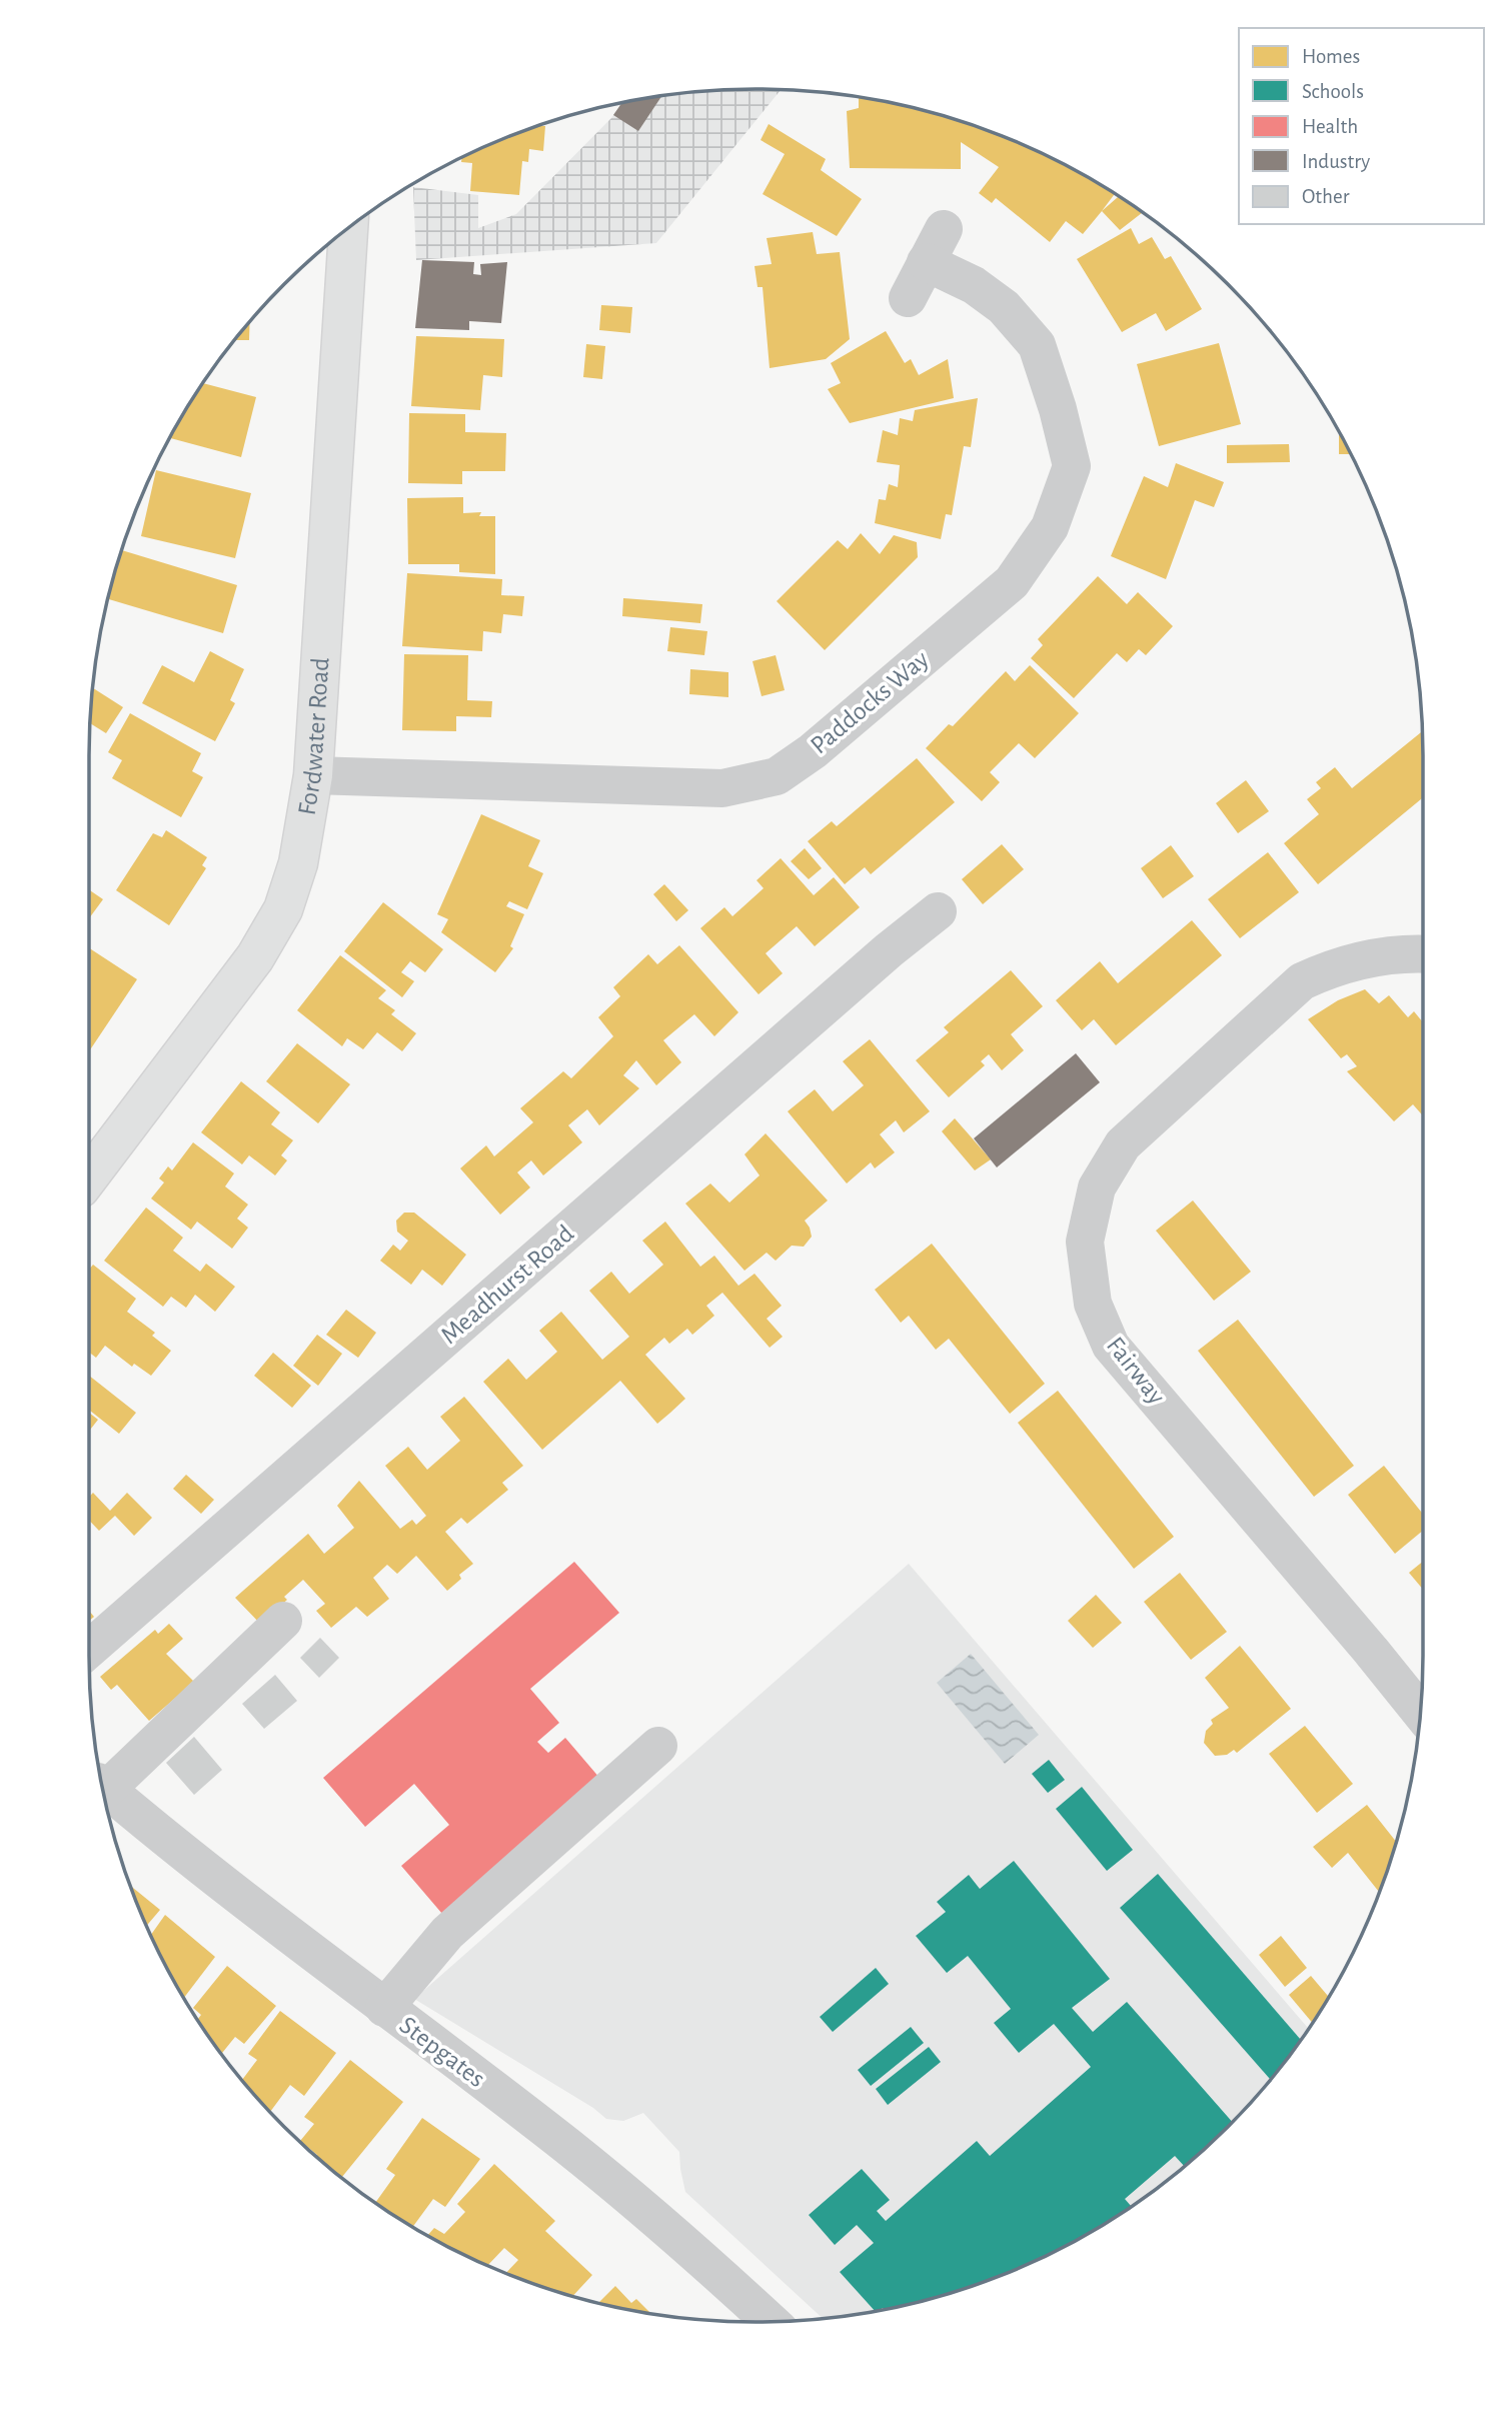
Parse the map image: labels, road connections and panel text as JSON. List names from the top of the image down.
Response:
{
  "streets": {
    "main road": ["Fordwater Road"],
    "street": [
      "Paddocks Way",
      "Meadhurst Road",
      "Fairway",
      "Stepgates"
    ]
  },
  "crossings": [
    ["Paddocks Way", "Fordwater Road"]
  ],
  "legend": [
    "Homes",
    "Schools",
    "Health",
    "Industry",
    "Other"
  ]
}
